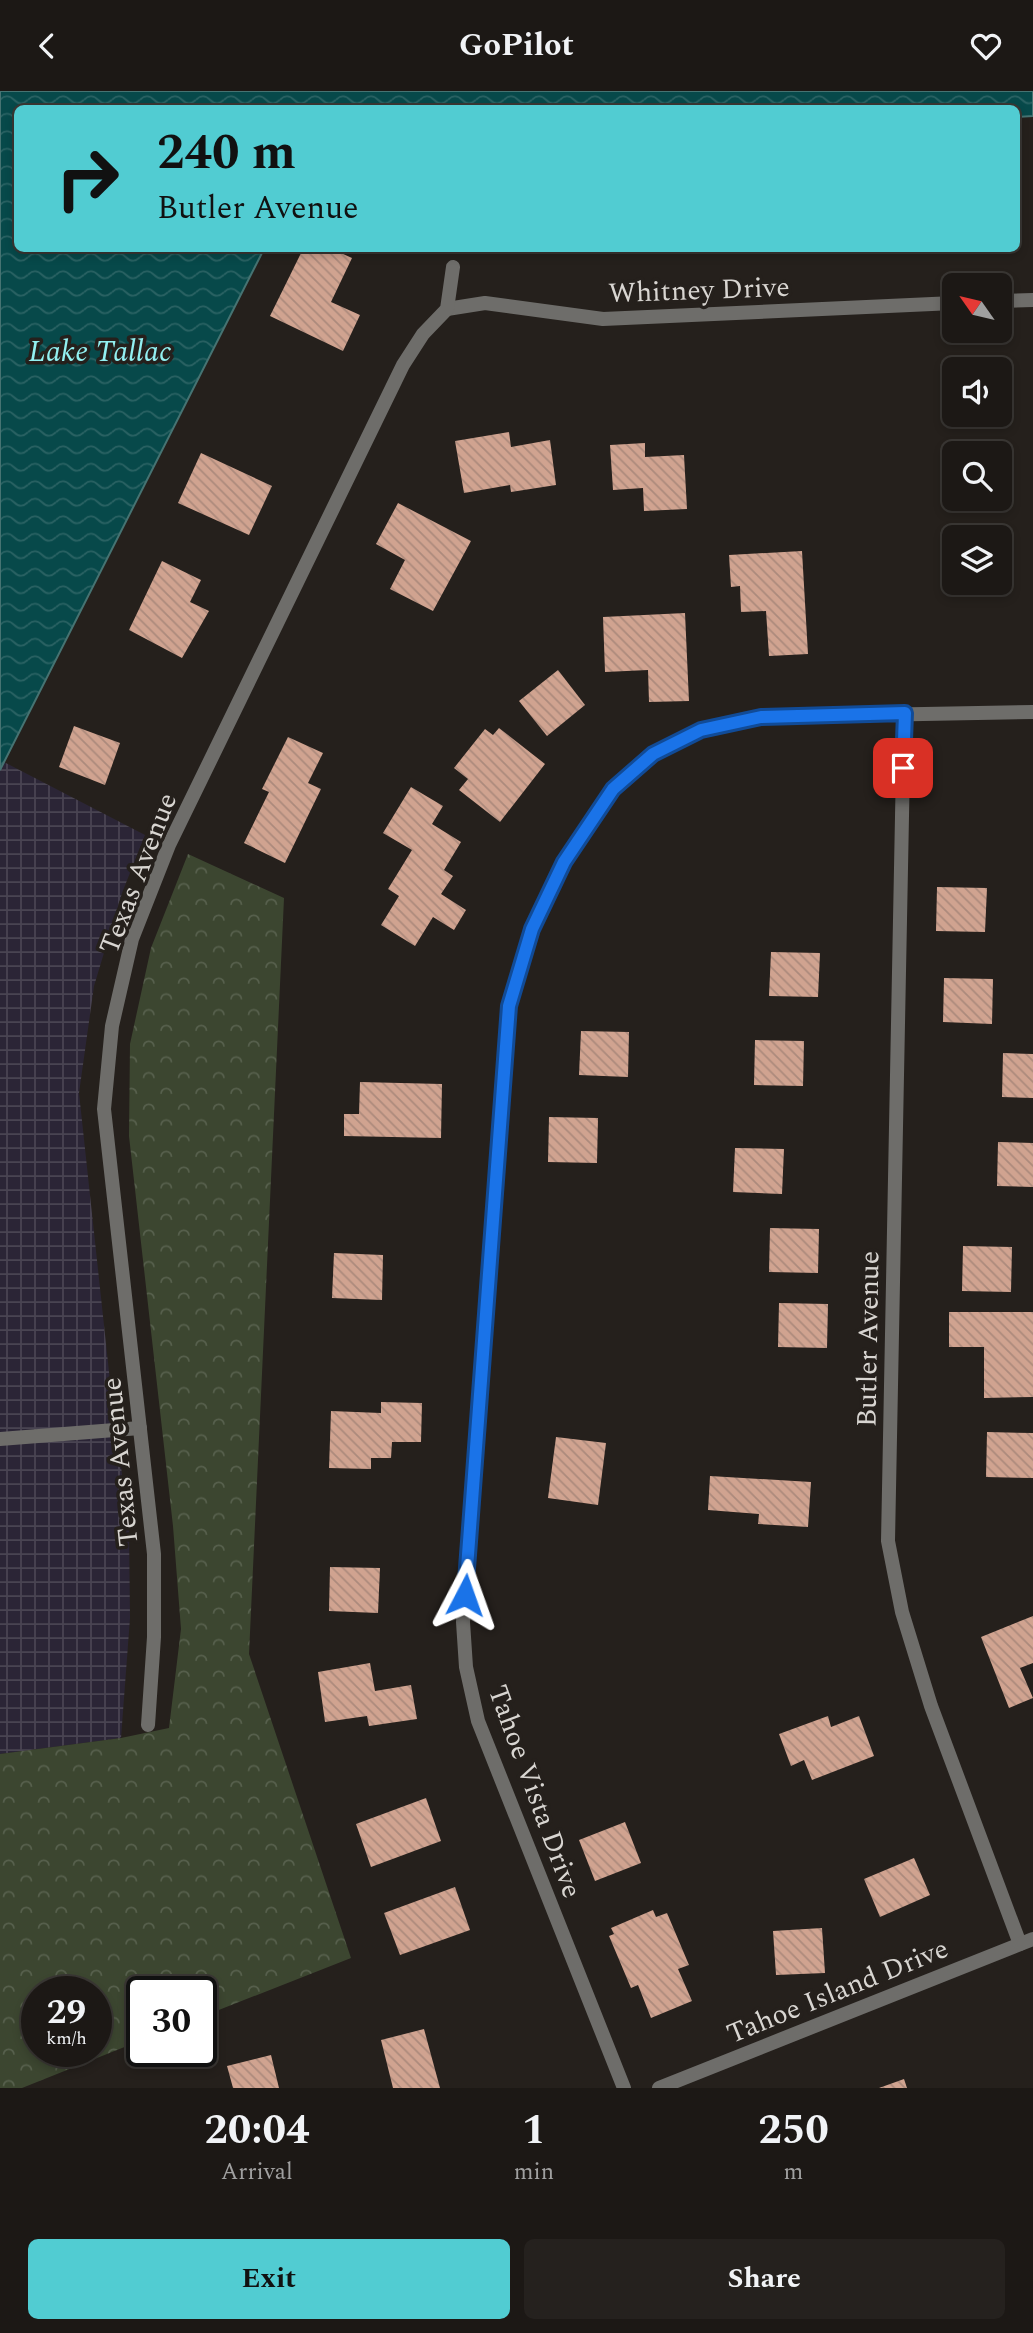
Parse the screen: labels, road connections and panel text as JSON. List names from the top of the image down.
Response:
{
  "streets": {
    "street": [
      "Whitney Drive",
      "Texas Avenue",
      "Butler Avenue",
      "Tahoe Vista Drive",
      "Tahoe Island Drive"
    ]
  },
  "crossings": [
    ["Whitney Drive", "Texas Avenue"],
    ["Butler Avenue", "Tahoe Vista Drive"],
    ["Butler Avenue", "Tahoe Island Drive"]
  ],
  "water": ["Lake Tallac"],
  "north": "top left",
  "page": {
    "header": "GoPilot",
    "turn": ["240 m", "Butler Avenue"],
    "speed": "29 km/h",
    "limit": "30",
    "eta": [
      "20:04",
      "Arrival",
      "1",
      "min",
      "250",
      "m"
    ],
    "buttons": ["Exit", "Share"]
  }
}
